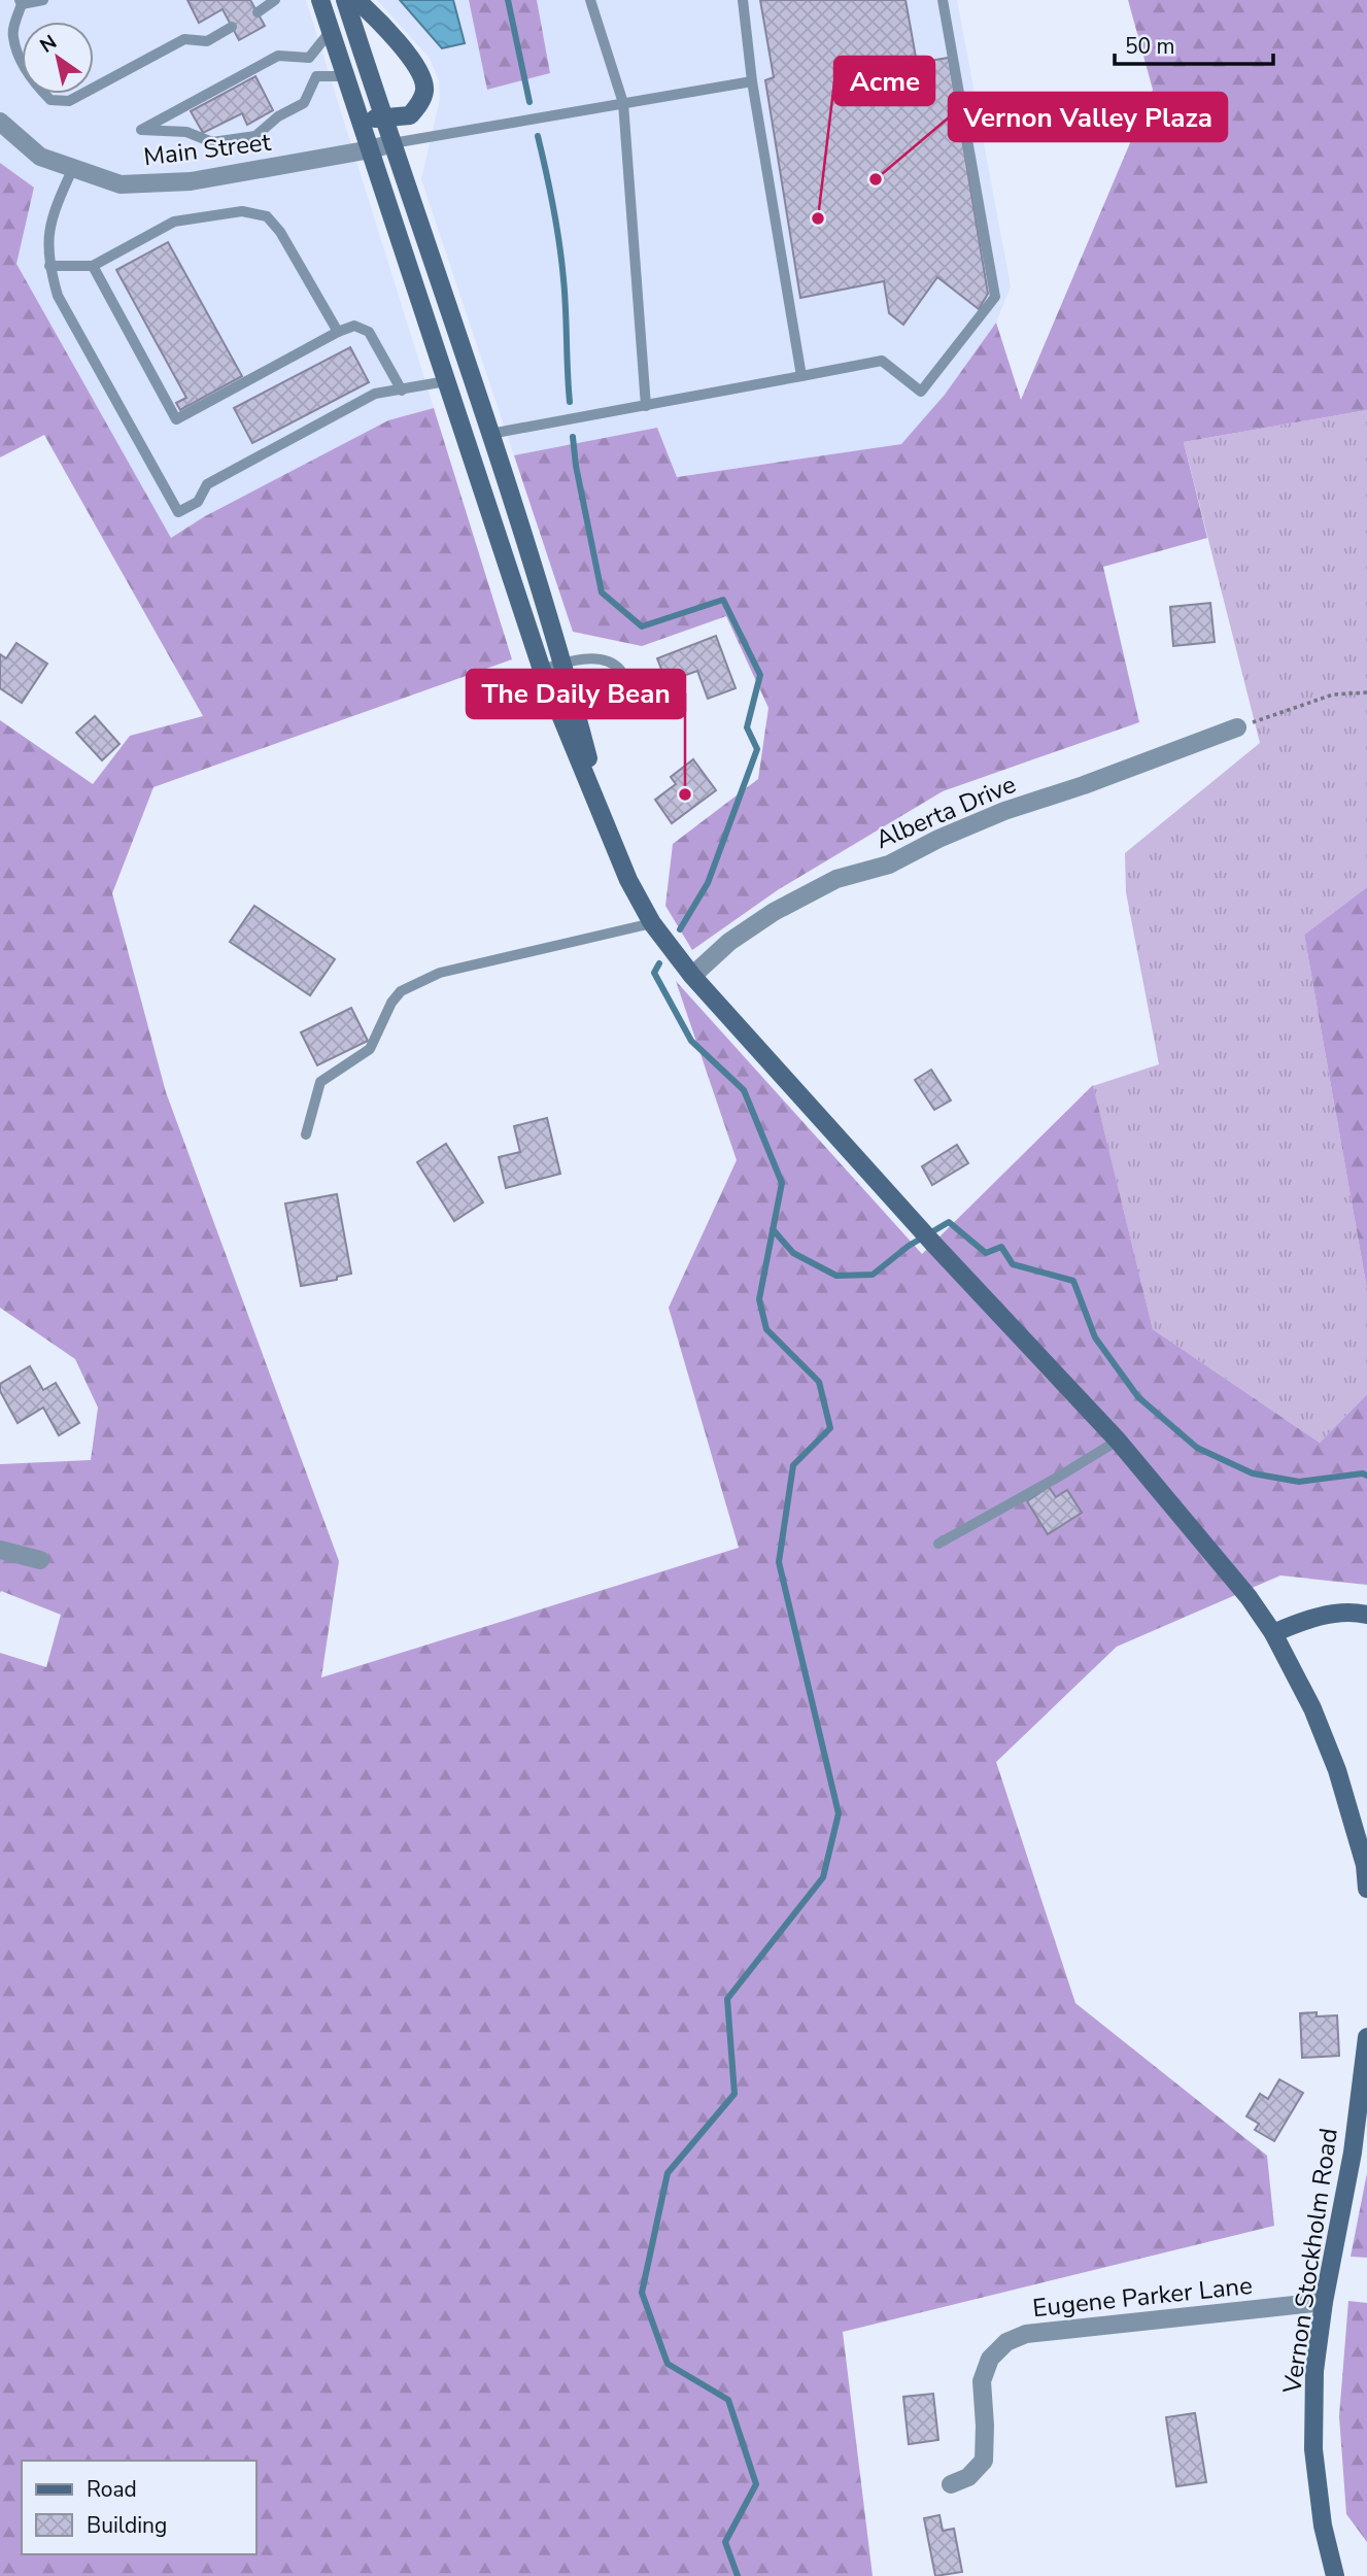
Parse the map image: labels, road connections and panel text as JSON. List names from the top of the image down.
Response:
{
  "streets": {
    "main road": ["Vernon Stockholm Road"],
    "street": ["Main Street", "Alberta Drive", "Eugene Parker Lane"]
  },
  "crossings": [
    ["Vernon Stockholm Road", "Eugene Parker Lane"]
  ],
  "places": ["Vernon Valley Plaza", "Acme", "The Daily Bean"],
  "legend": ["Road", "Building"],
  "scale_bar": "50 m",
  "north": "top left"
}
